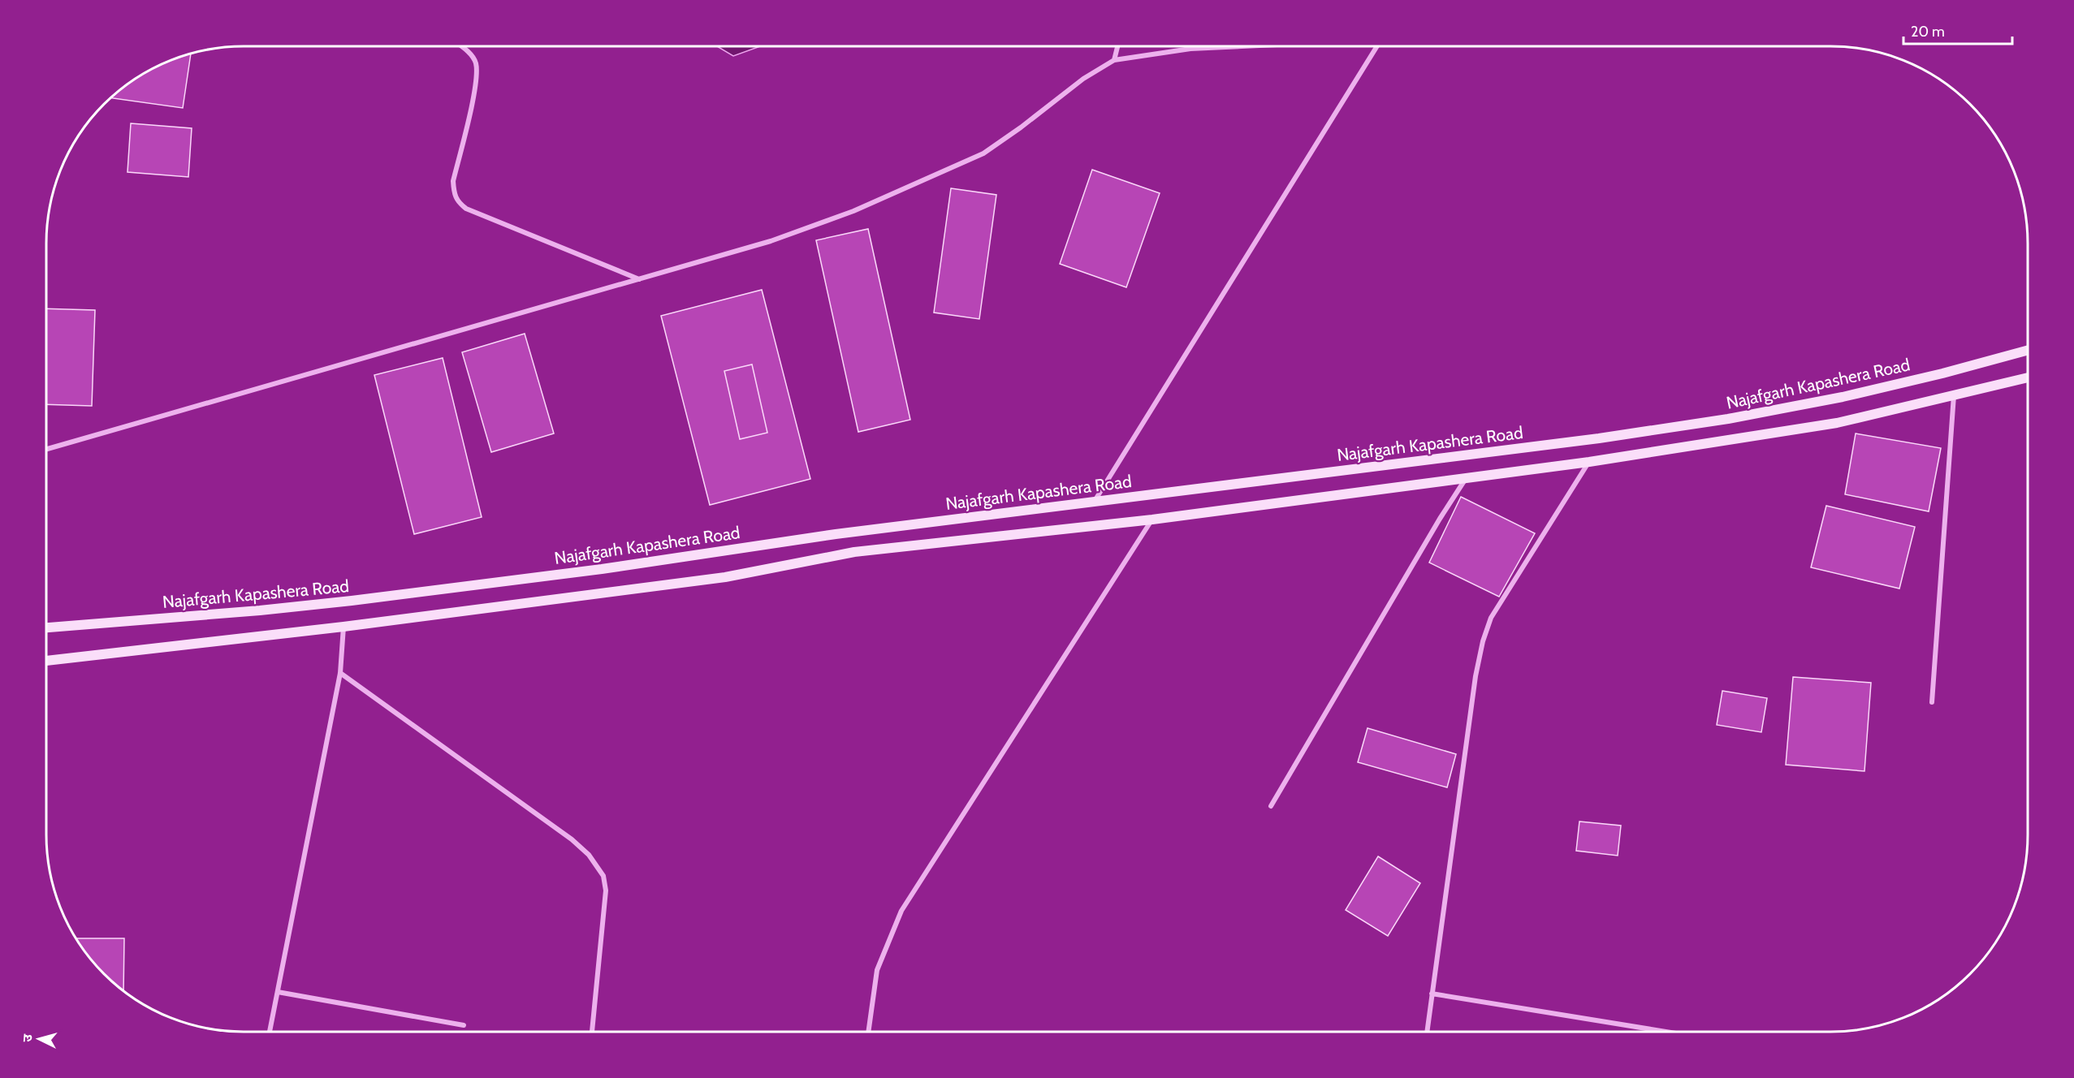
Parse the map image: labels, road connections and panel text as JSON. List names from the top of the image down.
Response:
{
  "streets": {
    "main road": ["Najafgarh Kapashera Road"]
  },
  "scale_bar": "20 m",
  "north": "left"
}
